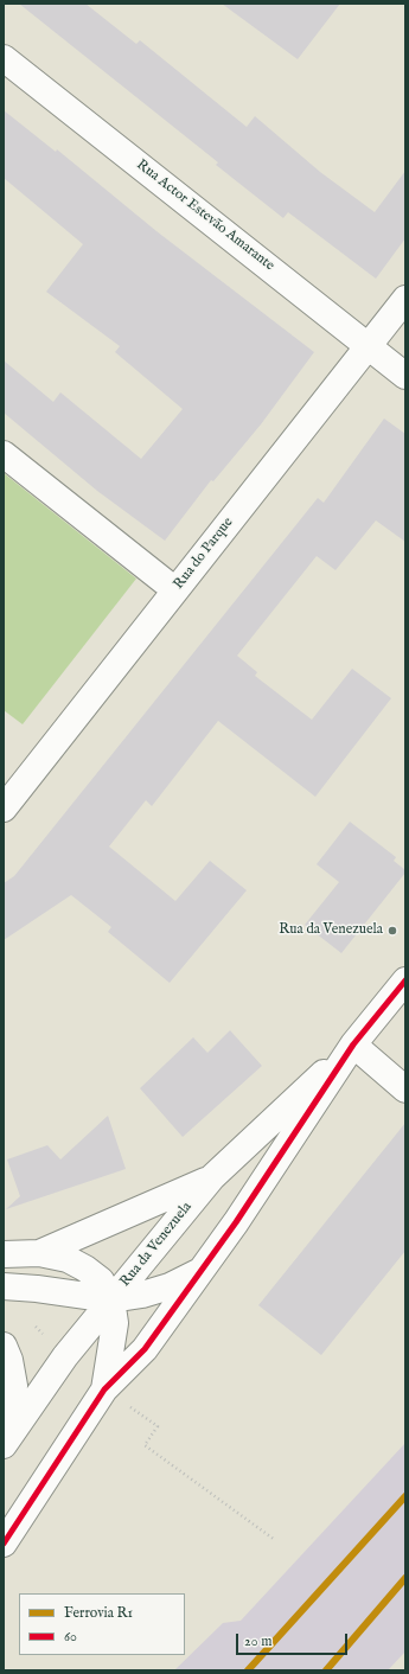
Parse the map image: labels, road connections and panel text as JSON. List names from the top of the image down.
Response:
{
  "streets": {
    "street": ["Rua Actor Estevão Amarante", "Rua do Parque", "Rua da Venezuela"]
  },
  "crossings": [
    ["Rua Actor Estevão Amarante", "Rua do Parque"]
  ],
  "places": ["Rua da Venezuela"],
  "lines": ["transit line 60", "rail line R1"],
  "legend": ["Ferrovia R1", "60"],
  "scale_bar": "20 m"
}
